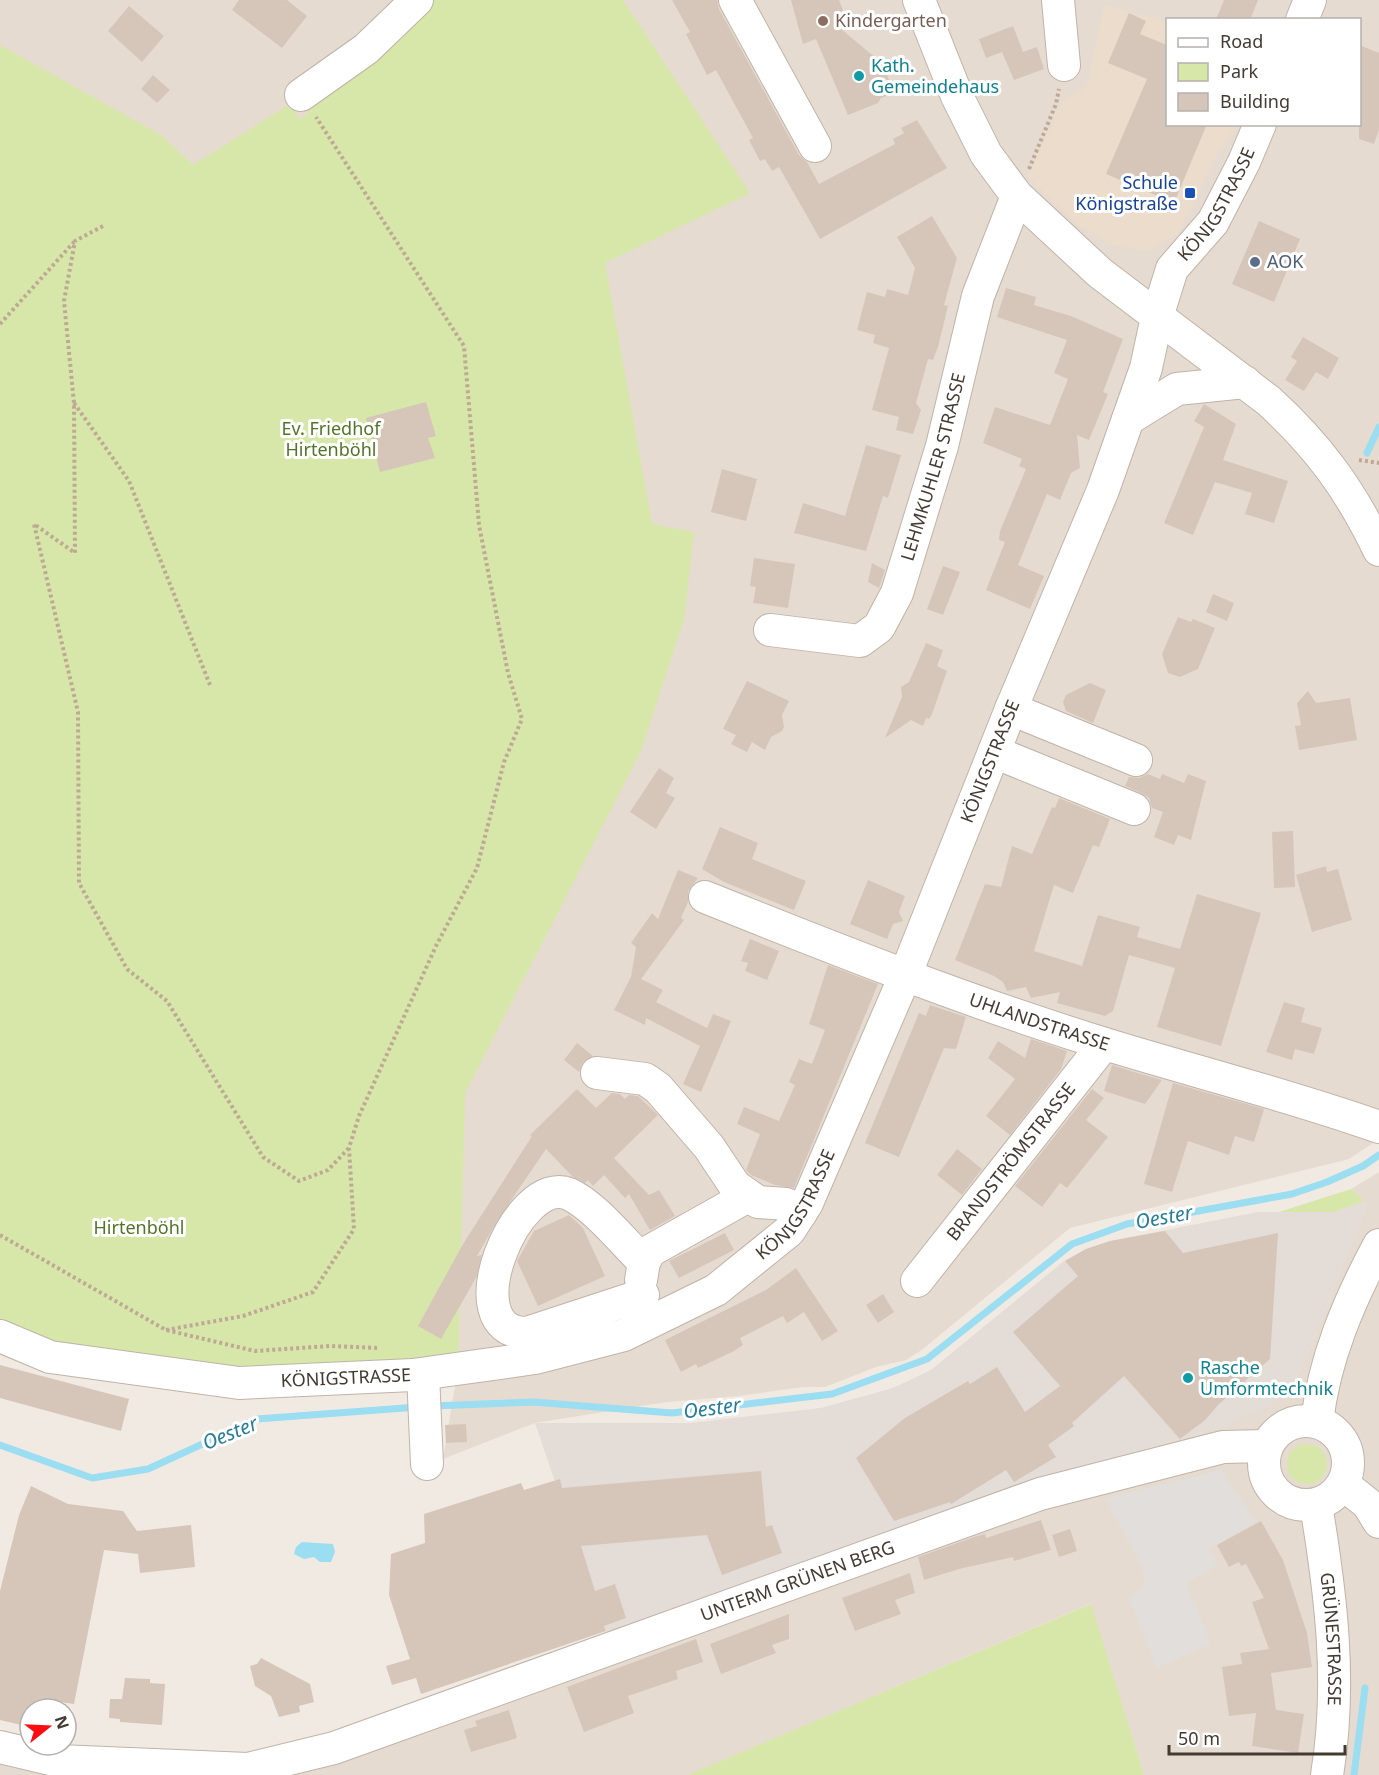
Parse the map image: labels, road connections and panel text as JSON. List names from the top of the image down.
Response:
{
  "streets": {
    "street": [
      "KÖNIGSTRASSE",
      "LEHMKUHLER STRASSE",
      "UHLANDSTRASSE",
      "BRANDSTRÖMSTRASSE",
      "UNTERM GRÜNEN BERG",
      "GRÜNESTRASSE"
    ]
  },
  "crossings": [
    ["KÖNIGSTRASSE", "UHLANDSTRASSE"],
    ["UHLANDSTRASSE", "BRANDSTRÖMSTRASSE"],
    ["UNTERM GRÜNEN BERG", "GRÜNESTRASSE"]
  ],
  "water": ["Oester"],
  "parks": ["Ev. Friedhof Hirtenböhl", "Hirtenböhl"],
  "places": {
    "other": [
      "Kindergarten",
      "Kath. Gemeindehaus",
      "AOK",
      "Rasche Umformtechnik"
    ],
    "transit": ["Schule Königstraße"]
  },
  "legend": ["Road", "Park", "Building"],
  "scale_bar": "50 m",
  "north": "right"
}
